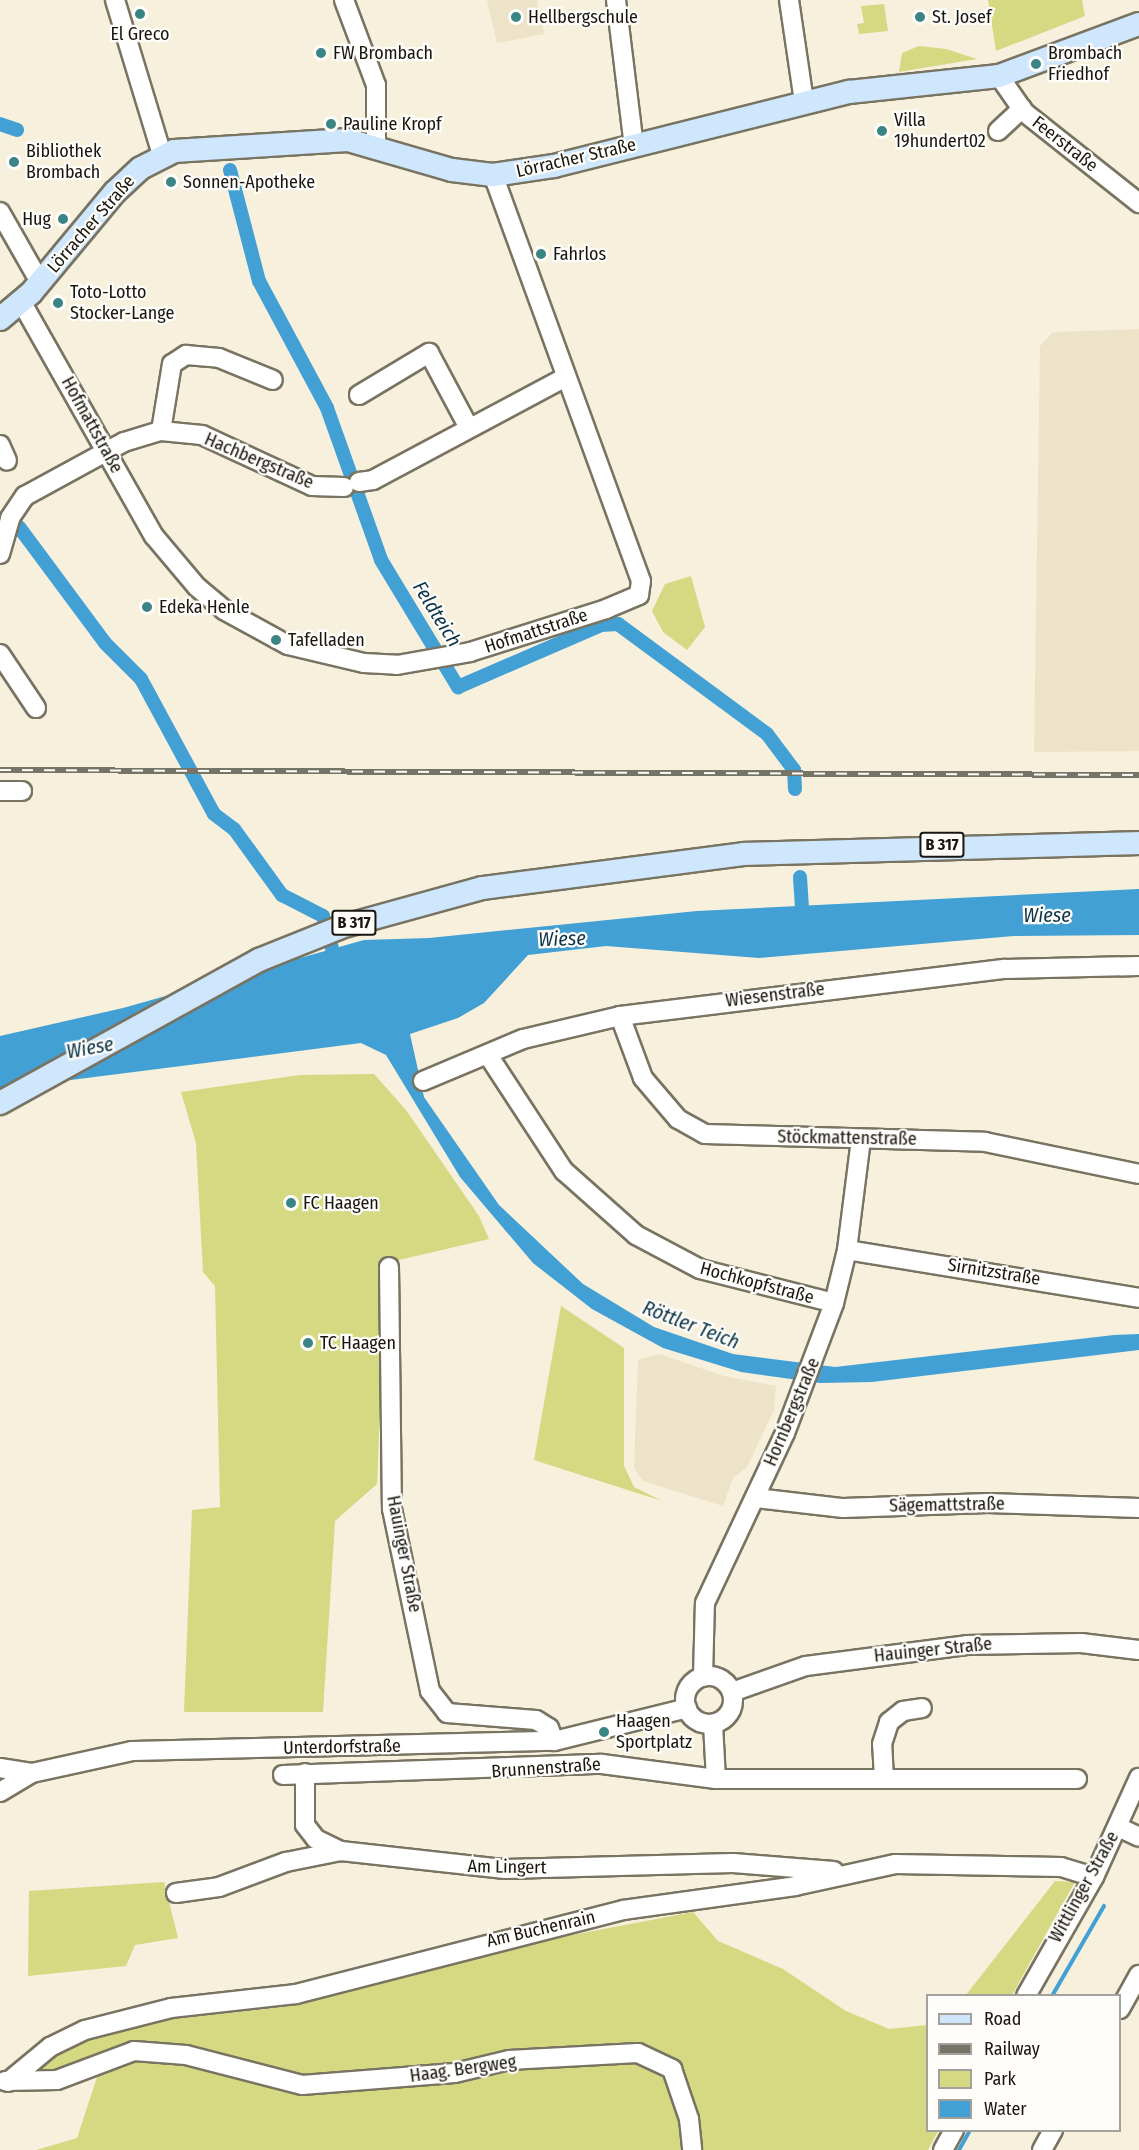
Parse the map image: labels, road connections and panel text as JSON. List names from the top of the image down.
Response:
{
  "streets": {
    "main road": ["Lörracher Straße", "B 317"],
    "street": [
      "Feerstraße",
      "Hofmattstraße",
      "Hachbergstraße",
      "Wiesenstraße",
      "Stöckmattenstraße",
      "Sirnitzstraße",
      "Hochkopfstraße",
      "Hornbergstraße",
      "Sägemattstraße",
      "Hauinger Straße",
      "Unterdorfstraße",
      "Brunnenstraße",
      "Am Lingert",
      "Wittlinger Straße",
      "Am Buchenrain",
      "Haag. Bergweg"
    ]
  },
  "crossings": [
    ["Feerstraße", "Lörracher Straße"],
    ["Lörracher Straße", "Hofmattstraße"],
    ["Hofmattstraße", "Hachbergstraße"],
    ["Wiesenstraße", "Stöckmattenstraße"],
    ["Wiesenstraße", "Hochkopfstraße"],
    ["Stöckmattenstraße", "Hornbergstraße"],
    ["Sirnitzstraße", "Hornbergstraße"],
    ["Hochkopfstraße", "Hornbergstraße"],
    ["Hornbergstraße", "Sägemattstraße"],
    ["Hornbergstraße", "Hauinger Straße"],
    ["Hornbergstraße", "Unterdorfstraße"],
    ["Hauinger Straße", "Unterdorfstraße"],
    ["Unterdorfstraße", "Brunnenstraße"],
    ["Am Lingert", "Am Buchenrain"],
    ["Wittlinger Straße", "Am Buchenrain"],
    ["Am Buchenrain", "Haag. Bergweg"]
  ],
  "water": ["Feldteich", "Wiese", "Röttler Teich"],
  "places": [
    "El Greco",
    "Hellbergschule",
    "St. Josef",
    "FW Brombach",
    "Brombach Friedhof",
    "Pauline Kropf",
    "Villa 19hundert02",
    "Bibliothek Brombach",
    "Sonnen-Apotheke",
    "Hug",
    "Fahrlos",
    "Toto-Lotto Stocker-Lange",
    "Edeka Henle",
    "Tafelladen",
    "FC Haagen",
    "TC Haagen",
    "Haagen Sportplatz"
  ],
  "legend": [
    "Road",
    "Railway",
    "Park",
    "Water"
  ]
}
